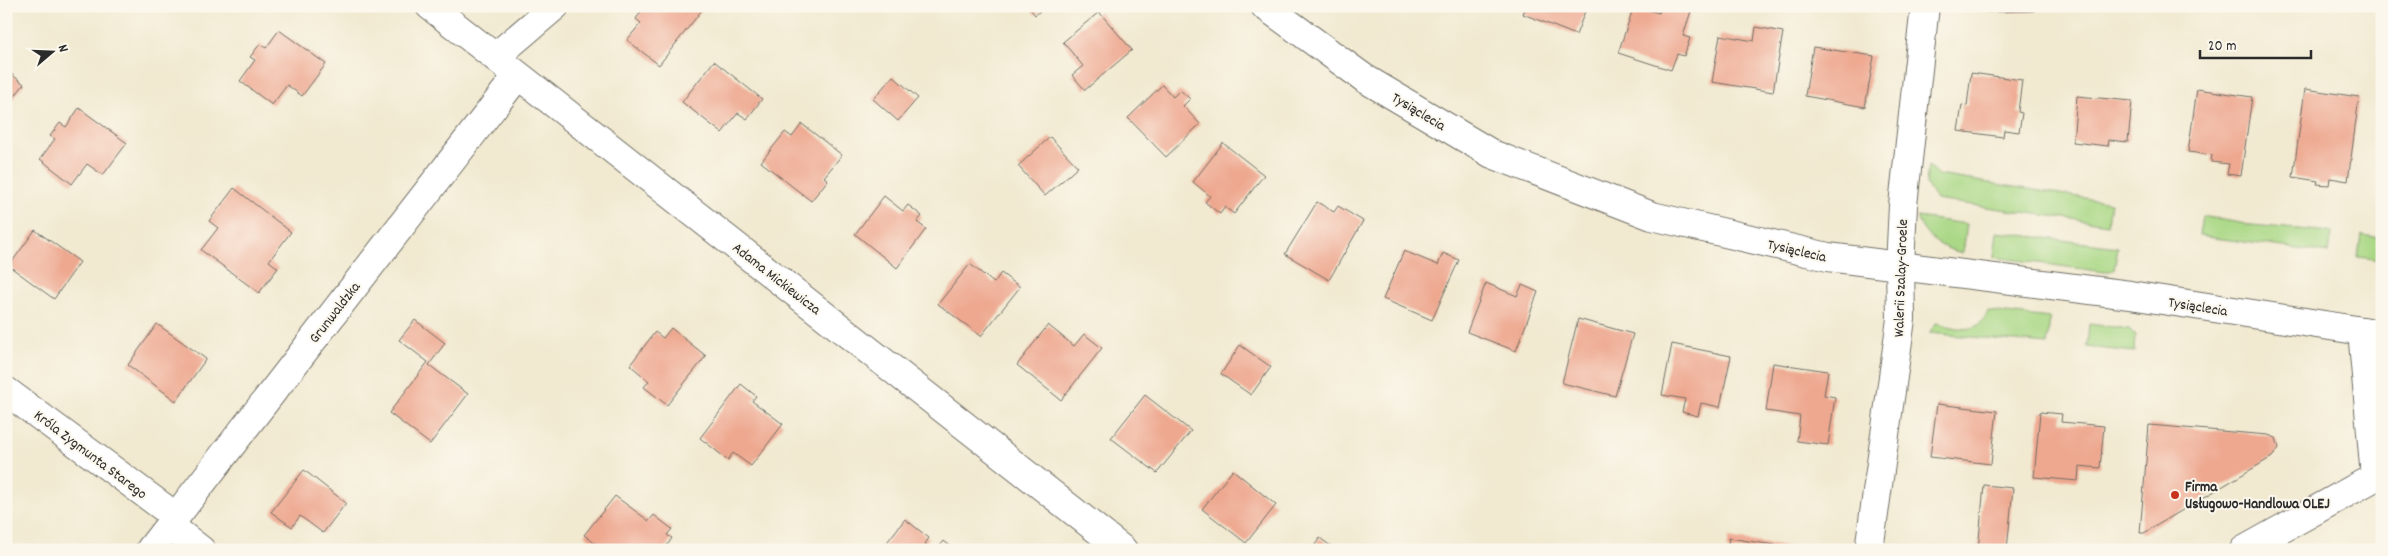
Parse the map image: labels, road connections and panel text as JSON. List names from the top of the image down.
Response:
{
  "streets": {
    "street": [
      "Tysiąclecia",
      "Adama Mickiewicza",
      "Walerii Szalay-Groele",
      "Grunwaldzka",
      "Króla Zygmunta Starego"
    ]
  },
  "crossings": [
    ["Tysiąclecia", "Walerii Szalay-Groele"],
    ["Adama Mickiewicza", "Grunwaldzka"],
    ["Grunwaldzka", "Króla Zygmunta Starego"]
  ],
  "places": ["Firma Usługowo-Handlowa OLEJ"],
  "scale_bar": "20 m",
  "north": "right"
}
